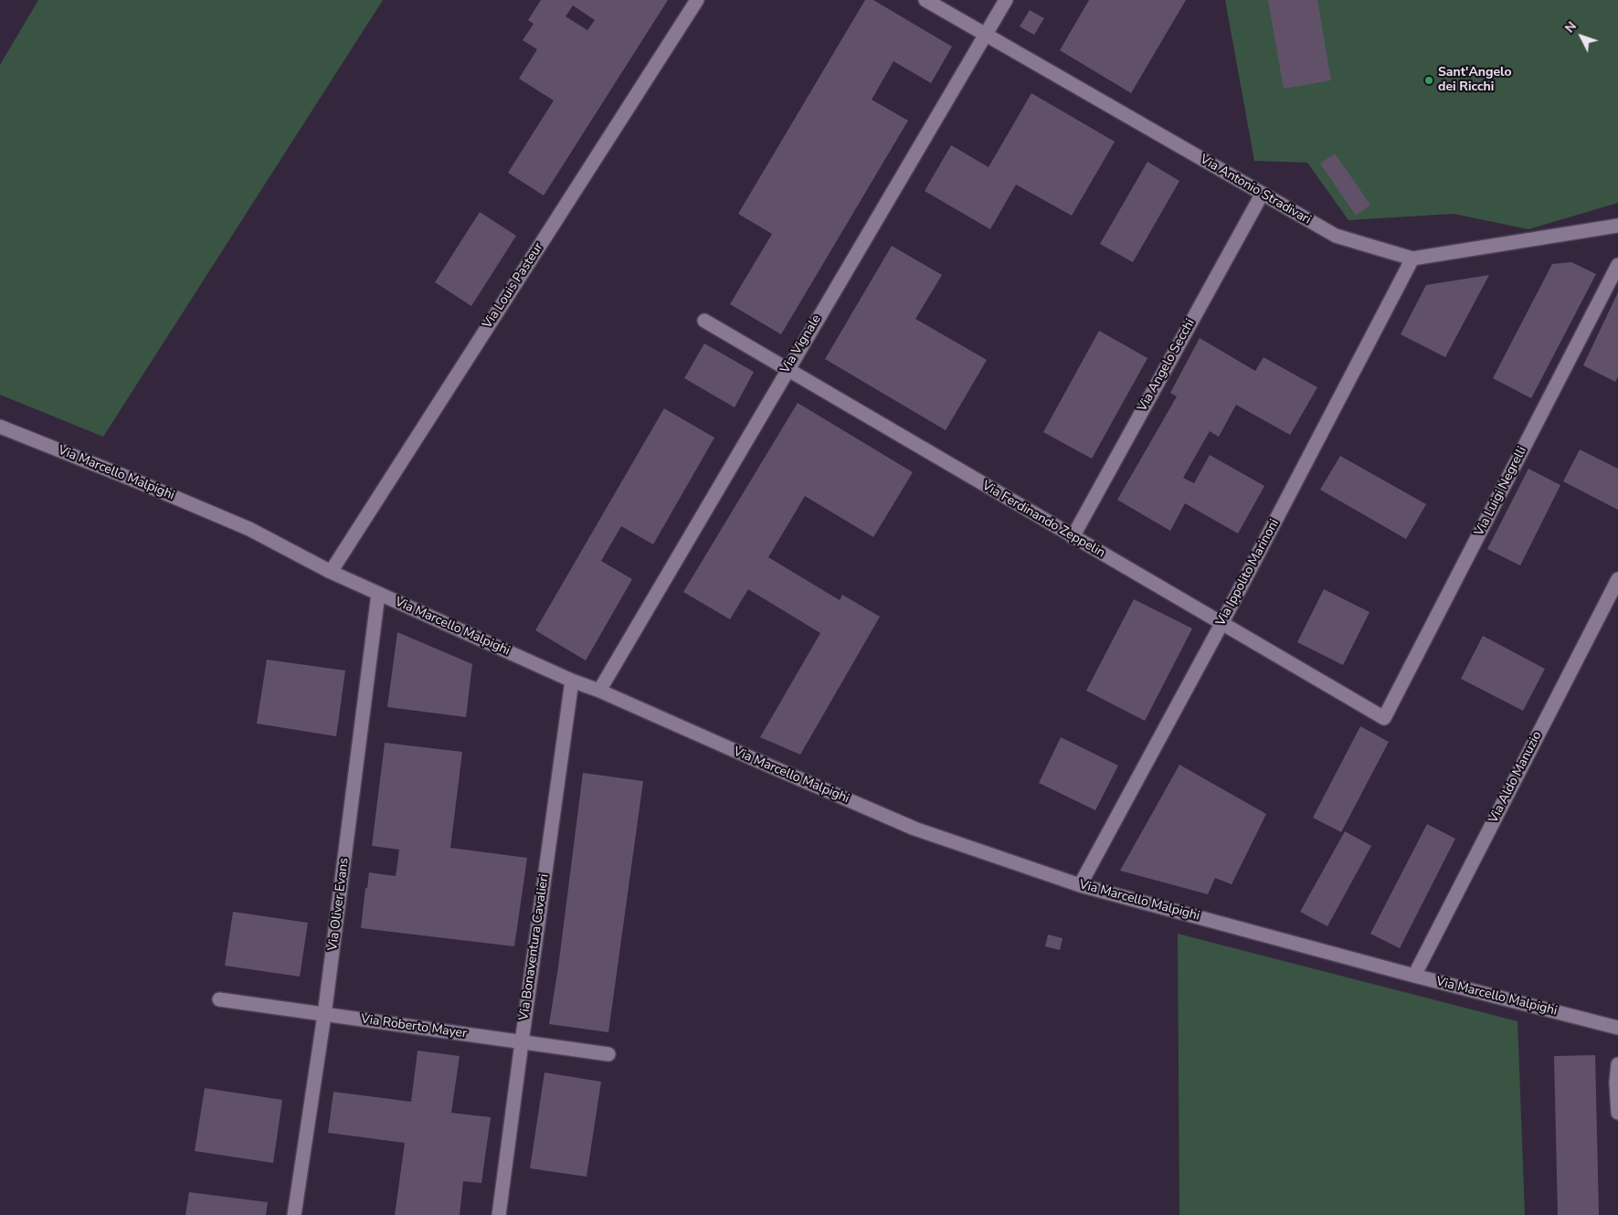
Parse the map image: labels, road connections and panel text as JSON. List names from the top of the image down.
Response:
{
  "streets": {
    "street": [
      "Via Antonio Stradivari",
      "Via Louis Pasteur",
      "Via Vignale",
      "Via Angelo Secchi",
      "Via Marcello Malpighi",
      "Via Luigi Negrelli",
      "Via Ferdinando Zeppelin",
      "Via Ippolito Marinoni",
      "Via Aldo Manuzio",
      "Via Oliver Evans",
      "Via Bonaventura Cavalieri",
      "Via Roberto Mayer"
    ]
  },
  "crossings": [
    ["Via Antonio Stradivari", "Via Vignale"],
    ["Via Antonio Stradivari", "Via Angelo Secchi"],
    ["Via Antonio Stradivari", "Via Ippolito Marinoni"],
    ["Via Louis Pasteur", "Via Marcello Malpighi"],
    ["Via Vignale", "Via Marcello Malpighi"],
    ["Via Vignale", "Via Ferdinando Zeppelin"],
    ["Via Angelo Secchi", "Via Ferdinando Zeppelin"],
    ["Via Marcello Malpighi", "Via Ippolito Marinoni"],
    ["Via Marcello Malpighi", "Via Aldo Manuzio"],
    ["Via Marcello Malpighi", "Via Oliver Evans"],
    ["Via Marcello Malpighi", "Via Bonaventura Cavalieri"],
    ["Via Luigi Negrelli", "Via Ferdinando Zeppelin"],
    ["Via Ferdinando Zeppelin", "Via Ippolito Marinoni"],
    ["Via Oliver Evans", "Via Roberto Mayer"],
    ["Via Bonaventura Cavalieri", "Via Roberto Mayer"]
  ],
  "places": ["Sant'Angelo dei Ricchi"],
  "north": "top left"
}
